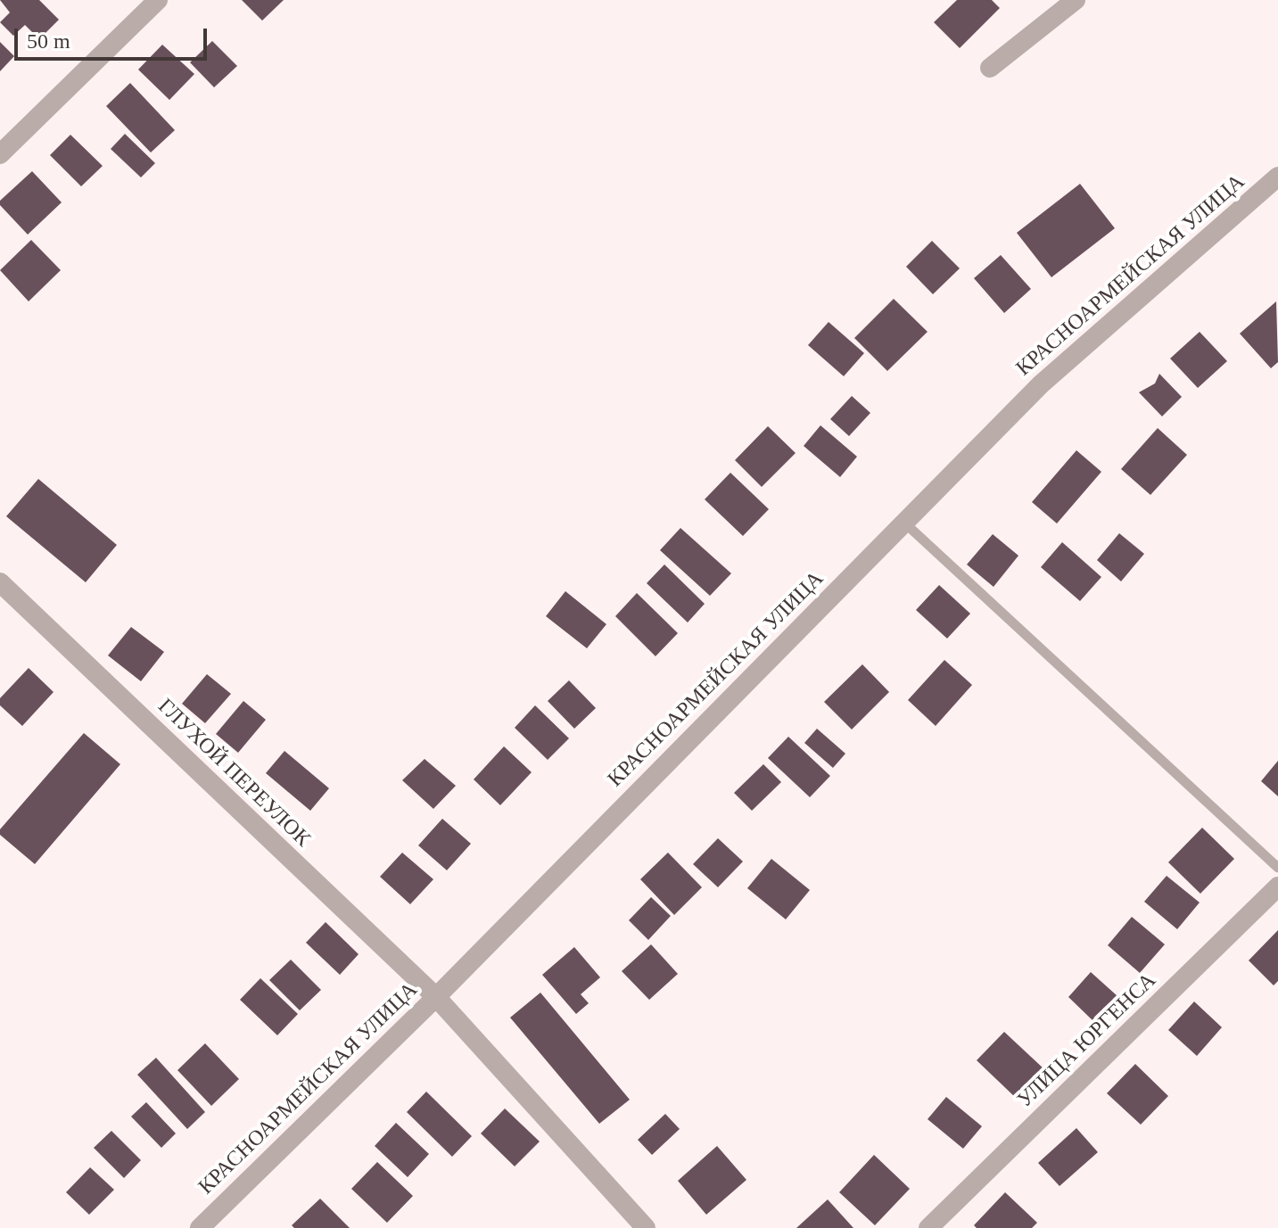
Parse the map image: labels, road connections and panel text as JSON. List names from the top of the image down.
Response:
{
  "streets": {
    "street": ["КРАСНОАРМЕЙСКАЯ УЛИЦА", "ГЛУХОЙ ПЕРЕУЛОК", "УЛИЦА ЮРГЕНСА"]
  },
  "crossings": [
    ["КРАСНОАРМЕЙСКАЯ УЛИЦА", "ГЛУХОЙ ПЕРЕУЛОК"]
  ],
  "scale_bar": "50 m"
}
